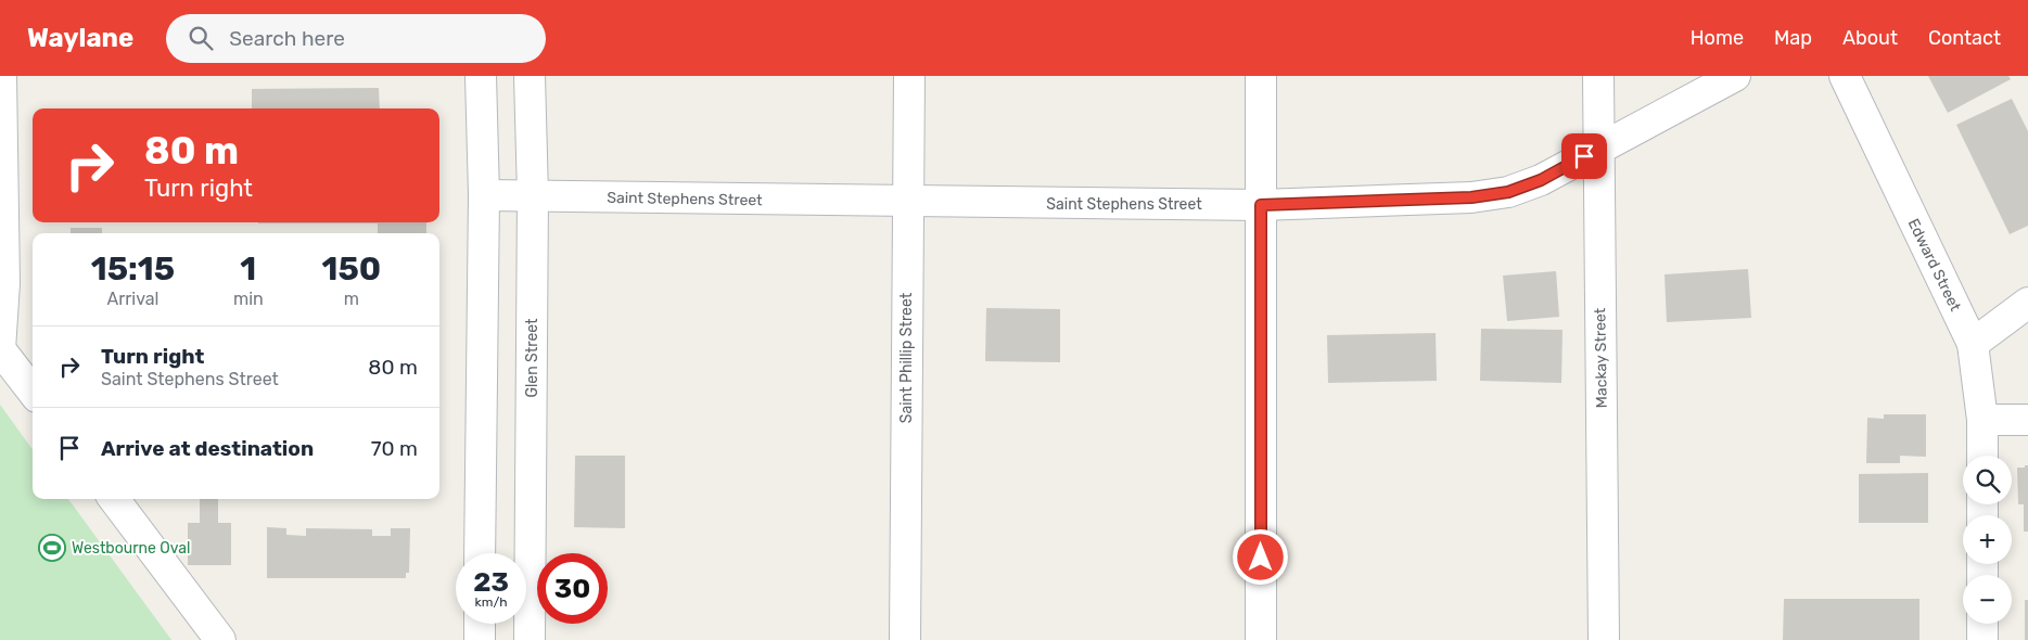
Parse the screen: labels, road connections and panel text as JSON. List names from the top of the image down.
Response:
{
  "streets": {
    "street": [
      "Saint Stephens Street",
      "Edward Street",
      "Glen Street",
      "Saint Phillip Street",
      "Mackay Street"
    ]
  },
  "crossings": [
    ["Saint Stephens Street", "Glen Street"],
    ["Saint Stephens Street", "Saint Phillip Street"],
    ["Saint Stephens Street", "Mackay Street"]
  ],
  "places": {
    "sports": ["Westbourne Oval"]
  },
  "page": {
    "header": "Waylane",
    "search": "Search here",
    "nav": [
      "Home",
      "Map",
      "About",
      "Contact"
    ],
    "turn": ["80 m", "Turn right"],
    "eta": [
      "15:15",
      "Arrival",
      "1",
      "min",
      "150",
      "m"
    ],
    "list": [
      {
        "name": "Turn right",
        "note": "Saint Stephens Street",
        "value": "80 m"
      },
      {
        "name": "Arrive at destination",
        "value": "70 m"
      }
    ],
    "map_buttons": ["+", "−"],
    "speed": "23 km/h",
    "limit": "30"
  }
}
